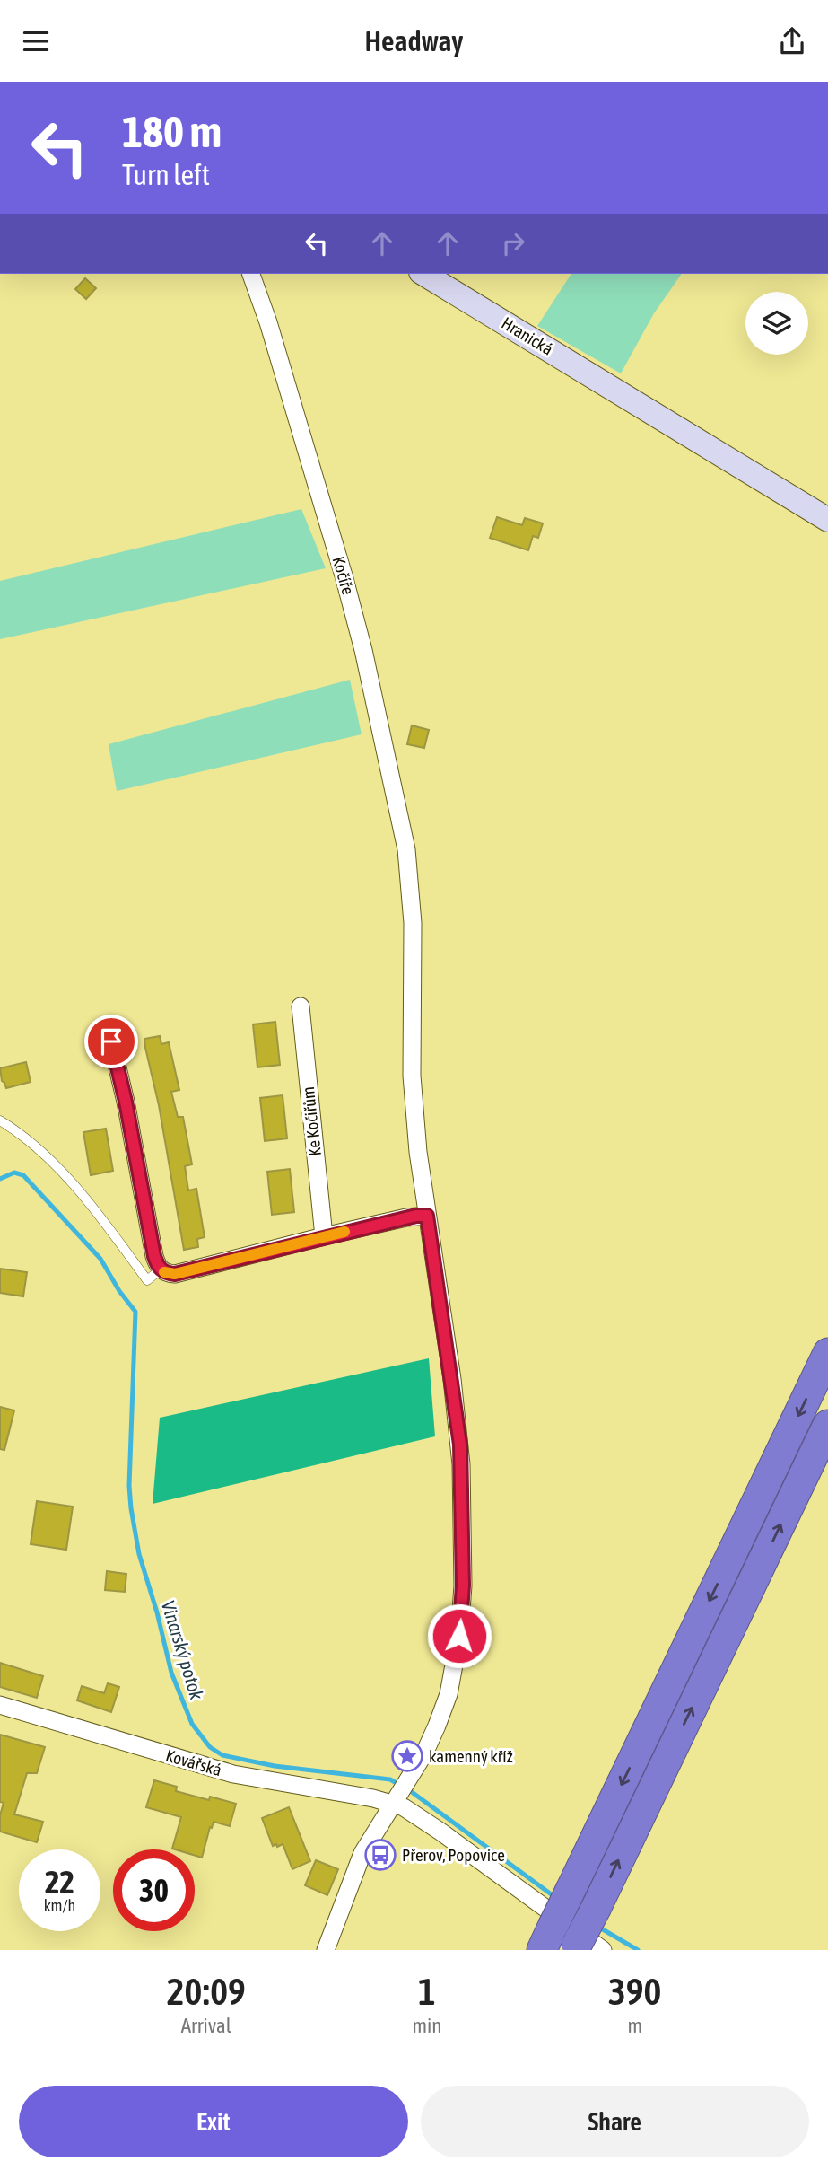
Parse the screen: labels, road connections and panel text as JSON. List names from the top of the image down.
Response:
{
  "streets": {
    "main road": ["Hranická"],
    "street": ["Kočíře", "Ke Kočiřům", "Kovářská"]
  },
  "crossings": [
    ["Kočíře", "Kovářská"]
  ],
  "water": ["Vinarský potok"],
  "places": {
    "place": ["kamenný kříž"],
    "bus stop": ["Přerov, Popovice"]
  },
  "page": {
    "header": "Headway",
    "turn": ["180 m", "Turn left"],
    "speed": "22 km/h",
    "limit": "30",
    "eta": [
      "20:09",
      "Arrival",
      "1",
      "min",
      "390",
      "m"
    ],
    "buttons": ["Exit", "Share"]
  }
}
